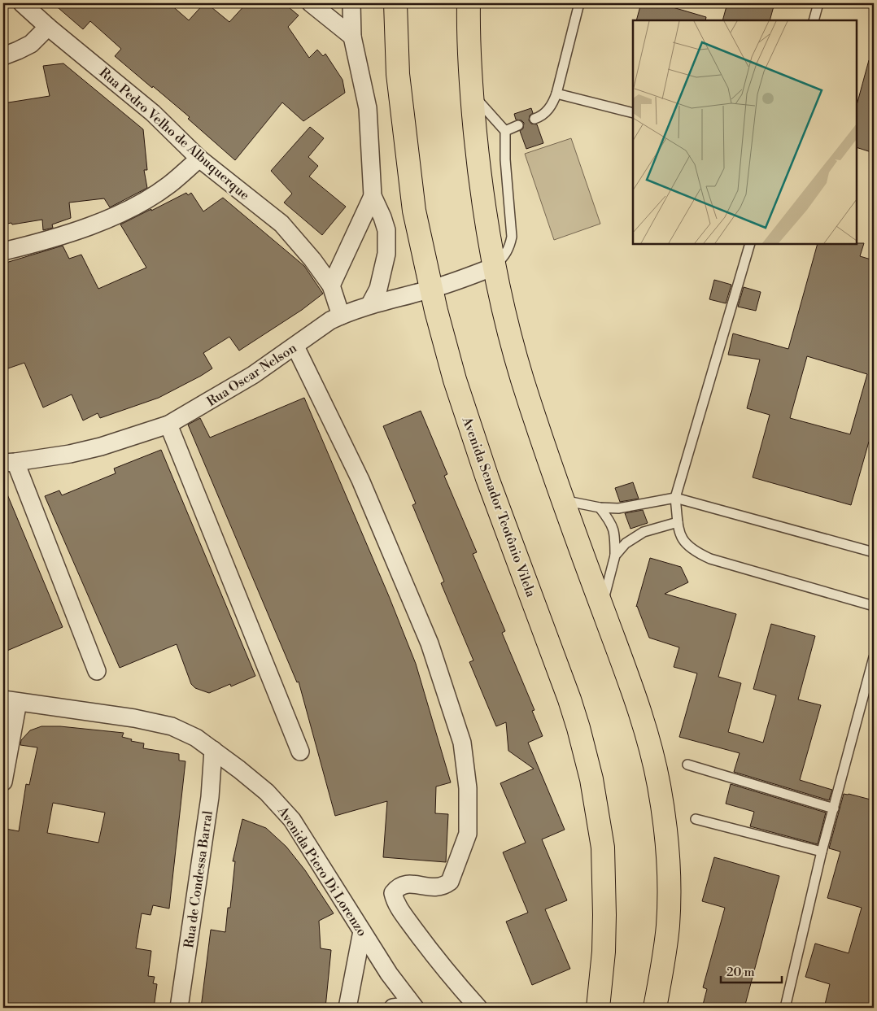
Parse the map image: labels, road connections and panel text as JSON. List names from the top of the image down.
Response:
{
  "streets": {
    "main road": ["Avenida Senador Teotônio Vilela"],
    "street": [
      "Rua Pedro Velho de Albuquerque",
      "Rua Oscar Nelson",
      "Avenida Piero Di Lorenzo",
      "Rua de Condessa Barral"
    ]
  },
  "crossings": [
    ["Rua Pedro Velho de Albuquerque", "Rua Oscar Nelson"],
    ["Rua Oscar Nelson", "Avenida Senador Teotônio Vilela"],
    ["Avenida Piero Di Lorenzo", "Rua de Condessa Barral"]
  ],
  "scale_bar": "20 m"
}
